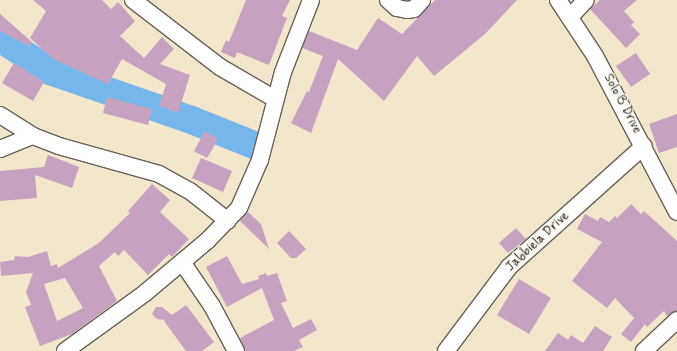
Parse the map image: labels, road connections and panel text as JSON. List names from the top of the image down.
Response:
{
  "streets": {
    "street": ["Solo B Drive", "Jabbiela Drive"]
  },
  "crossings": [
    ["Solo B Drive", "Jabbiela Drive"]
  ]
}
